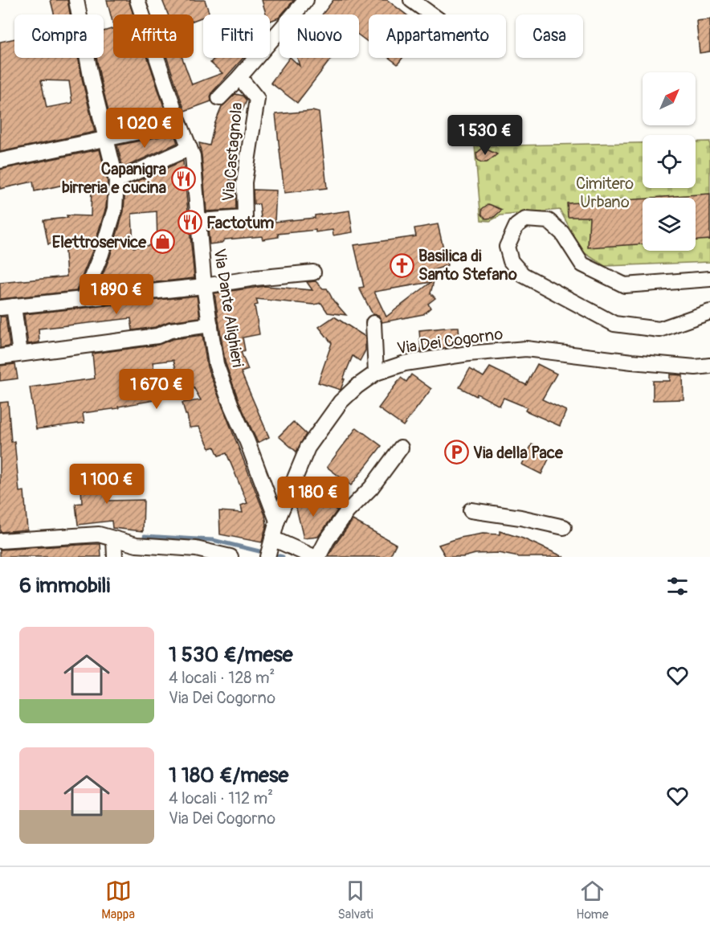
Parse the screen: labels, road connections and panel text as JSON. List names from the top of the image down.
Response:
{
  "streets": {
    "street": ["Via Castagnola", "Via Dante Alighieri", "Via Dei Cogorno"]
  },
  "crossings": [
    ["Via Castagnola", "Via Dante Alighieri"],
    ["Via Dante Alighieri", "Via Dei Cogorno"]
  ],
  "parks": ["Cimitero Urbano"],
  "places": {
    "restaurant": ["Capanigra birreria e cucina", "Factotum"],
    "shop": ["Elettroservice"],
    "church": ["Basilica di Santo Stefano"],
    "parking": ["Via della Pace"]
  },
  "north": "top right",
  "page": {
    "chip": [
      "Compra",
      "Affitta",
      "Filtri",
      "Nuovo",
      "Appartamento",
      "Casa"
    ],
    "price": [
      "1 020 €",
      "1 530 €",
      "1 890 €",
      "1 670 €",
      "1 100 €",
      "1 180 €"
    ],
    "heading": "6 immobili",
    "list": [
      {
        "name": "1 530 €/mese",
        "note": "4 locali · 128 m² · Via Dei Cogorno"
      },
      {
        "name": "1 180 €/mese",
        "note": "4 locali · 112 m² · Via Dei Cogorno"
      }
    ],
    "tabs": ["Mappa", "Salvati", "Home"]
  }
}
